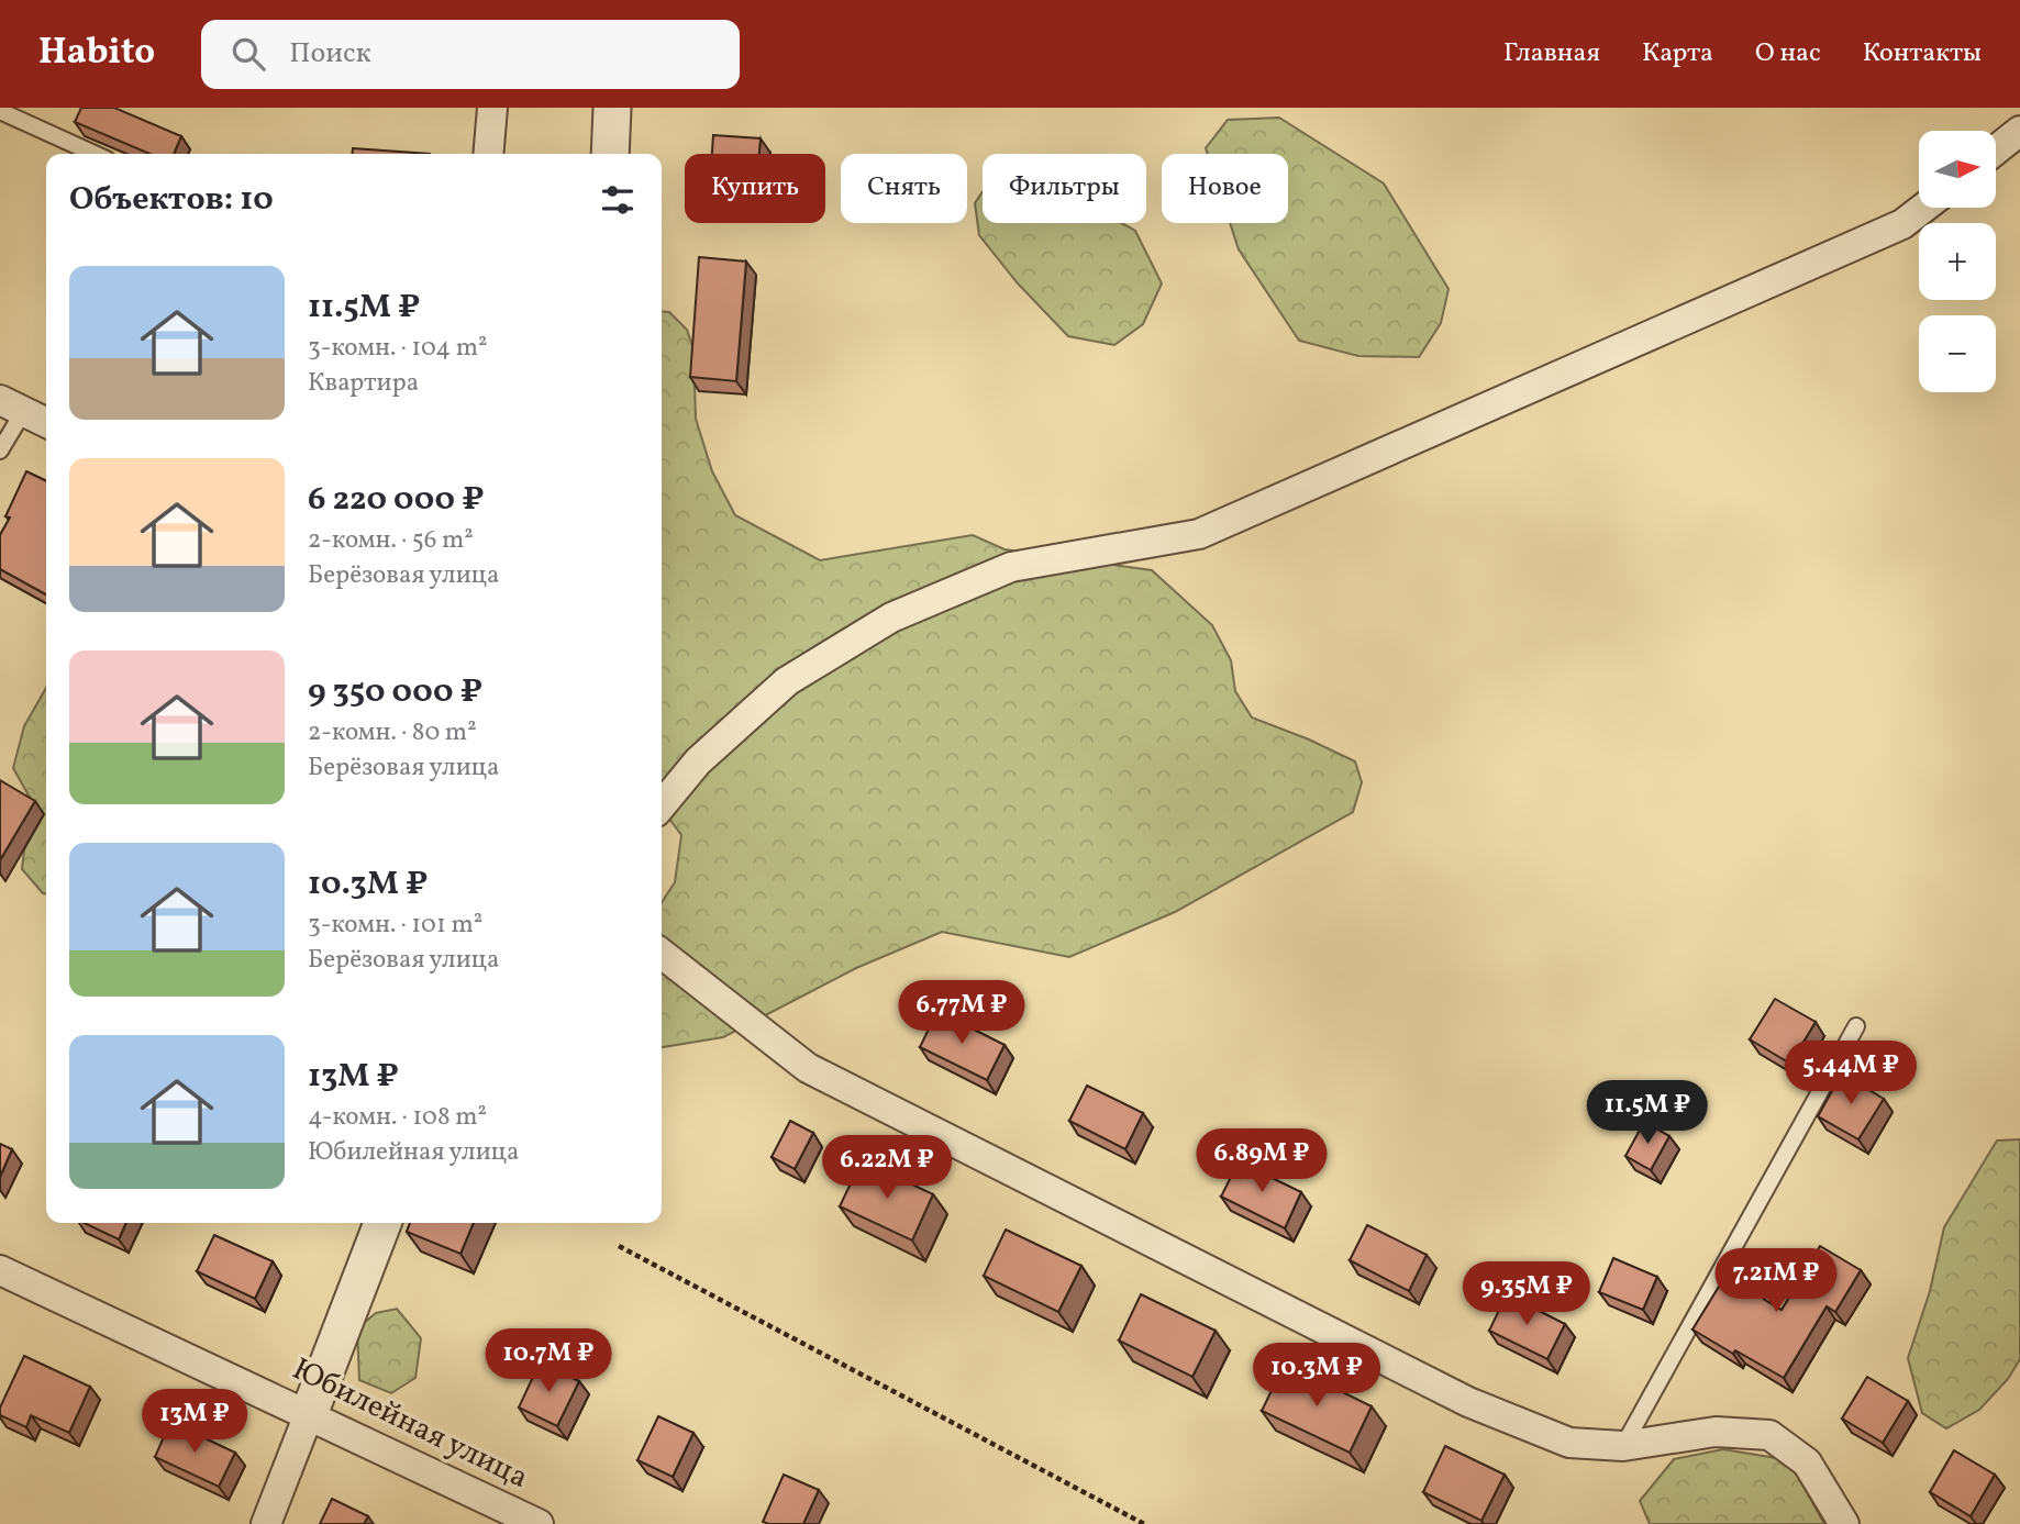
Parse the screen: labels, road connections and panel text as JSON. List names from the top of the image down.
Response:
{
  "streets": {
    "street": ["Юбилейная улица"]
  },
  "north": "right",
  "page": {
    "header": "Habito",
    "search": "Поиск",
    "nav": [
      "Главная",
      "Карта",
      "О нас",
      "Контакты"
    ],
    "map_buttons": ["+", "−"],
    "chip": [
      "Купить",
      "Снять",
      "Фильтры",
      "Новое"
    ],
    "heading": "Объектов: 10",
    "list": [
      {
        "name": "11.5M ₽",
        "note": "3-комн. · 104 m² · Квартира"
      },
      {
        "name": "6 220 000 ₽",
        "note": "2-комн. · 56 m² · Берёзовая улица"
      },
      {
        "name": "9 350 000 ₽",
        "note": "2-комн. · 80 m² · Берёзовая улица"
      },
      {
        "name": "10.3M ₽",
        "note": "3-комн. · 101 m² · Берёзовая улица"
      },
      {
        "name": "13M ₽",
        "note": "4-комн. · 108 m² · Юбилейная улица"
      }
    ],
    "price": [
      "6.77M ₽",
      "5.44M ₽",
      "11.5M ₽",
      "6.89M ₽",
      "6.22M ₽",
      "7.21M ₽",
      "9.35M ₽",
      "10.7M ₽",
      "10.3M ₽",
      "13M ₽"
    ]
  }
}
